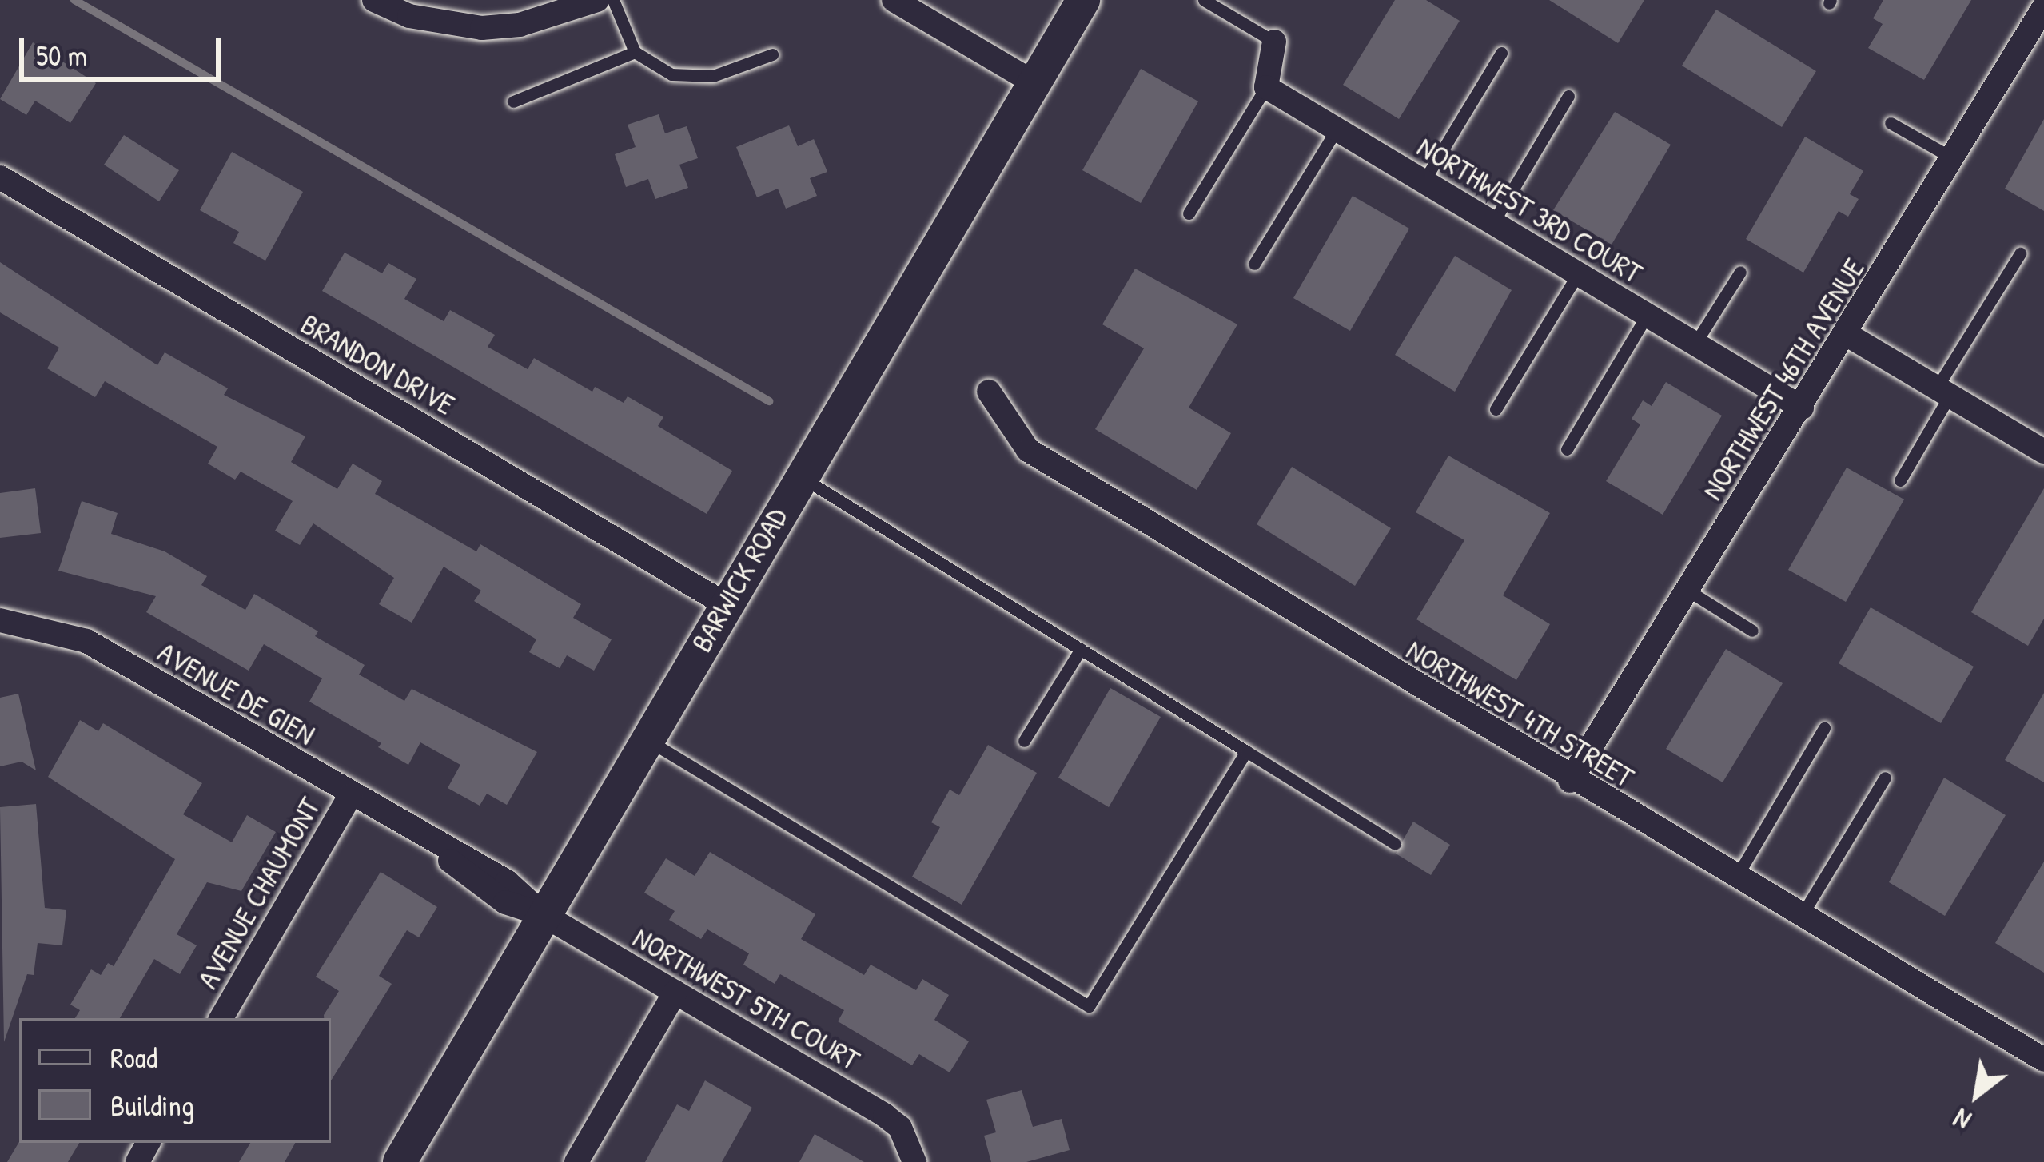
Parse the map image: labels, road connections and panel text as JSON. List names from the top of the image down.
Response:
{
  "streets": {
    "street": [
      "NORTHWEST 3RD COURT",
      "BRANDON DRIVE",
      "NORTHWEST 46TH AVENUE",
      "BARWICK ROAD",
      "AVENUE DE GIEN",
      "NORTHWEST 4TH STREET",
      "AVENUE CHAUMONT",
      "NORTHWEST 5TH COURT"
    ]
  },
  "crossings": [
    ["NORTHWEST 3RD COURT", "NORTHWEST 46TH AVENUE"],
    ["BRANDON DRIVE", "BARWICK ROAD"],
    ["NORTHWEST 46TH AVENUE", "NORTHWEST 4TH STREET"],
    ["BARWICK ROAD", "AVENUE DE GIEN"],
    ["BARWICK ROAD", "NORTHWEST 5TH COURT"],
    ["AVENUE DE GIEN", "AVENUE CHAUMONT"],
    ["AVENUE DE GIEN", "NORTHWEST 5TH COURT"]
  ],
  "legend": ["Road", "Building"],
  "scale_bar": "50 m",
  "north": "bottom left"
}
